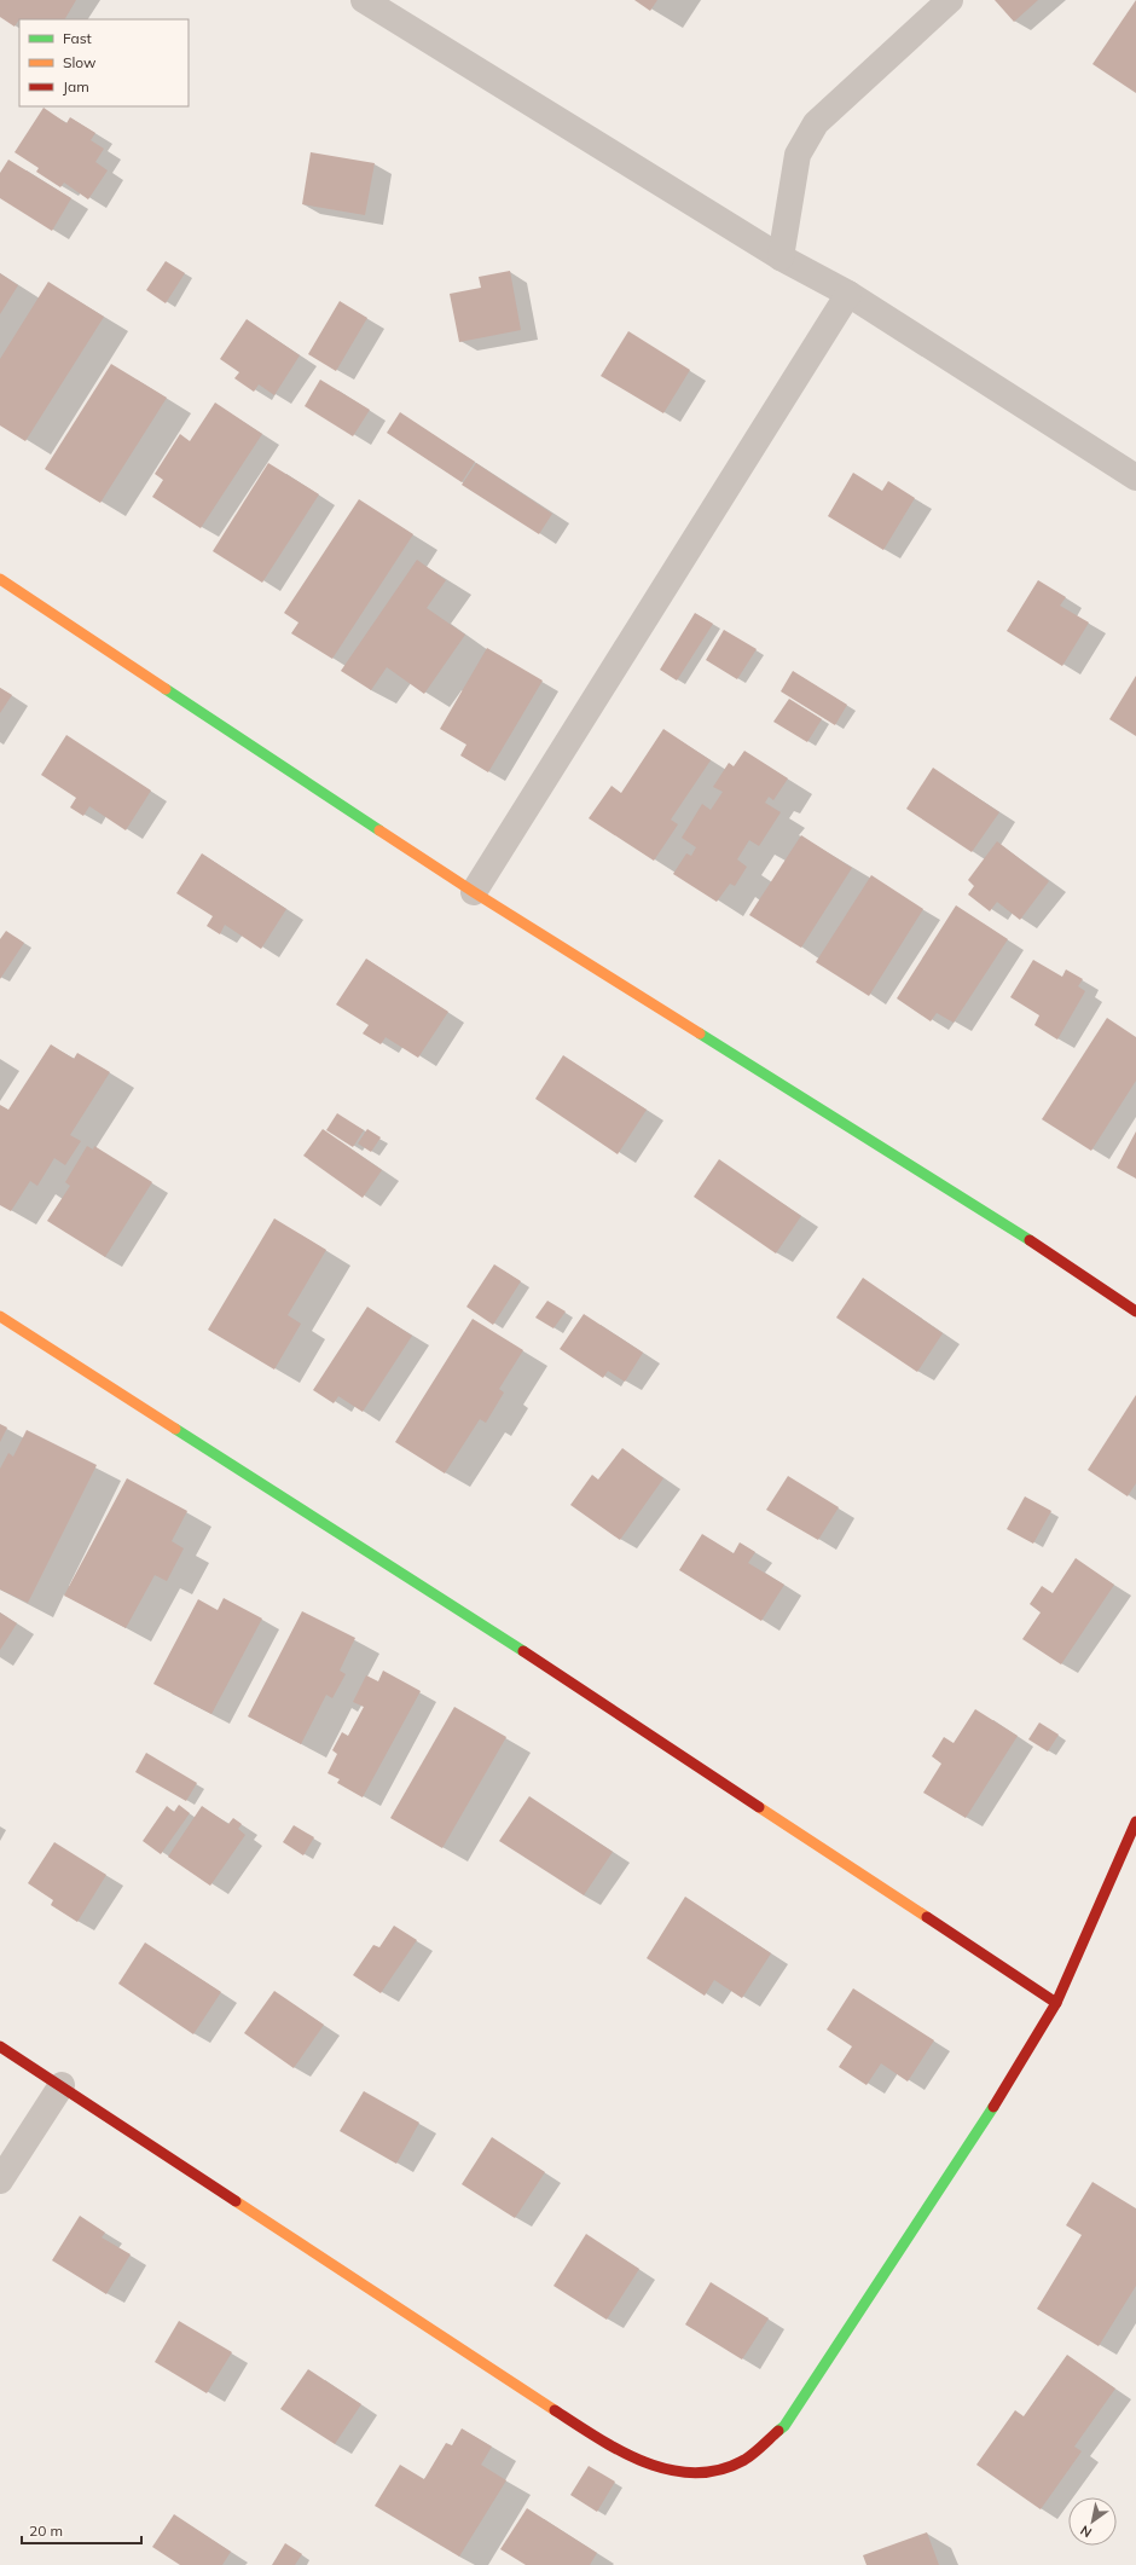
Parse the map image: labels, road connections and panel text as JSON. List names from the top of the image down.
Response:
{
  "legend": ["Fast", "Slow", "Jam"],
  "scale_bar": "20 m",
  "north": "bottom left"
}
